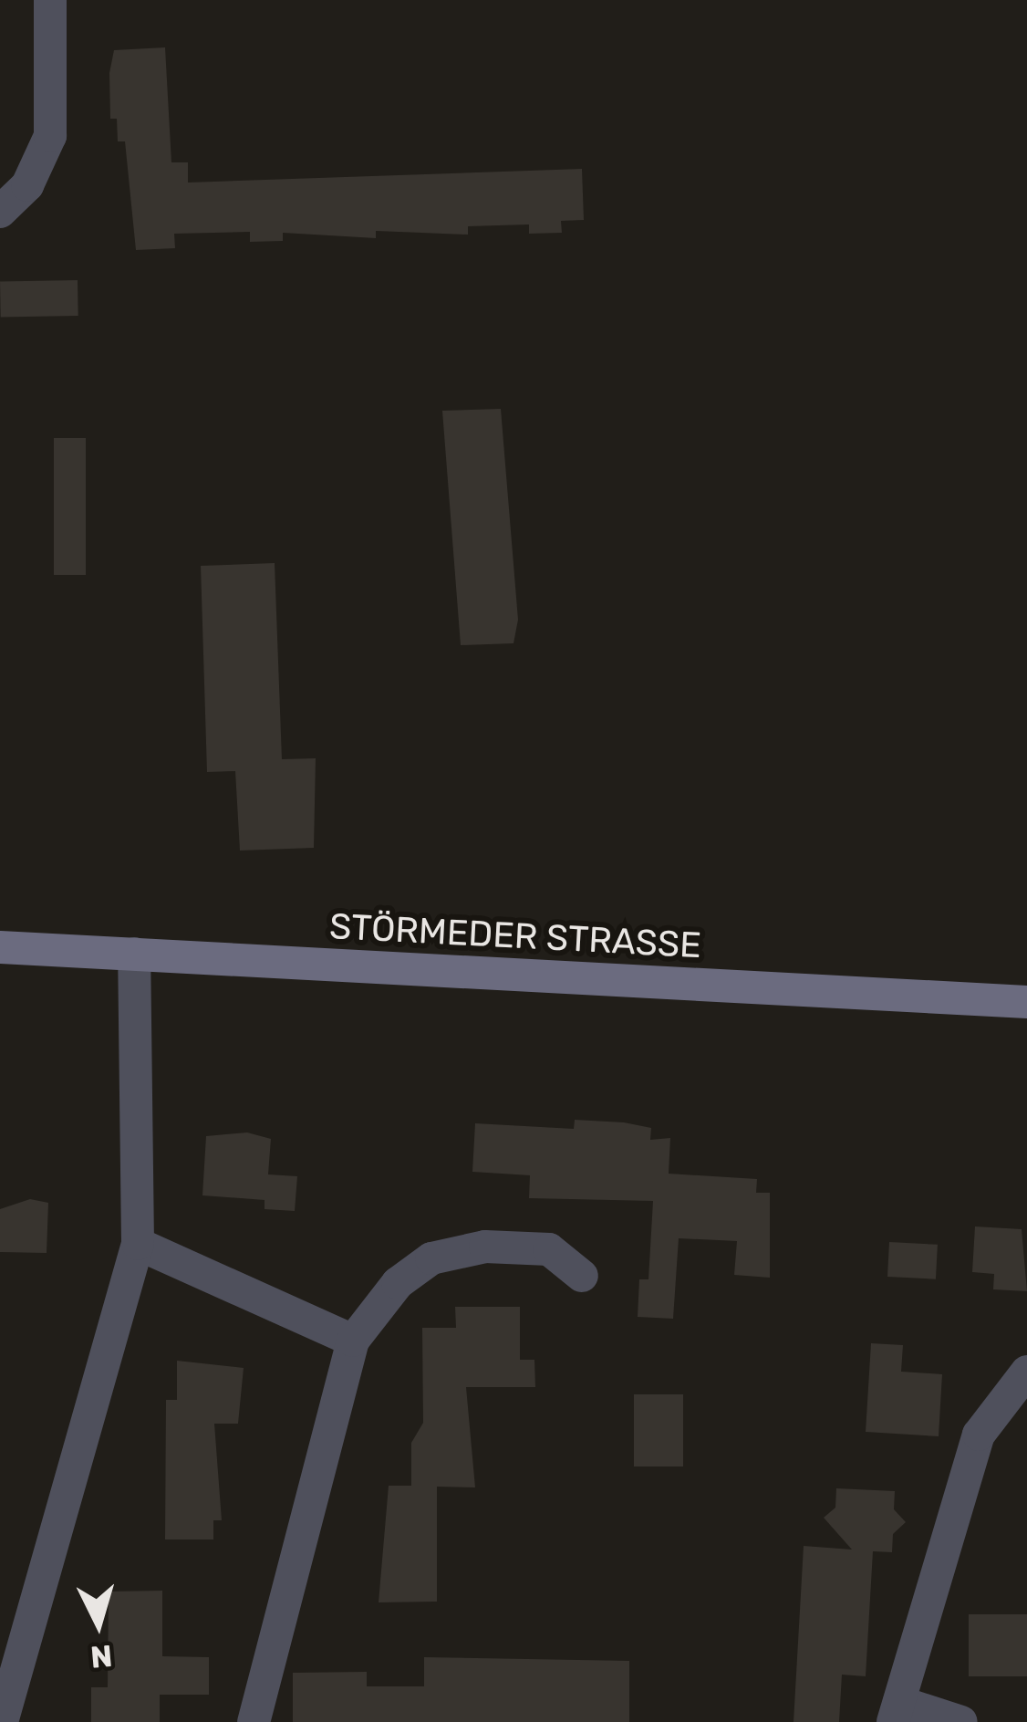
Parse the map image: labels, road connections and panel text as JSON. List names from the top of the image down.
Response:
{
  "streets": {
    "main road": ["STÖRMEDER STRASSE"]
  },
  "north": "bottom"
}
